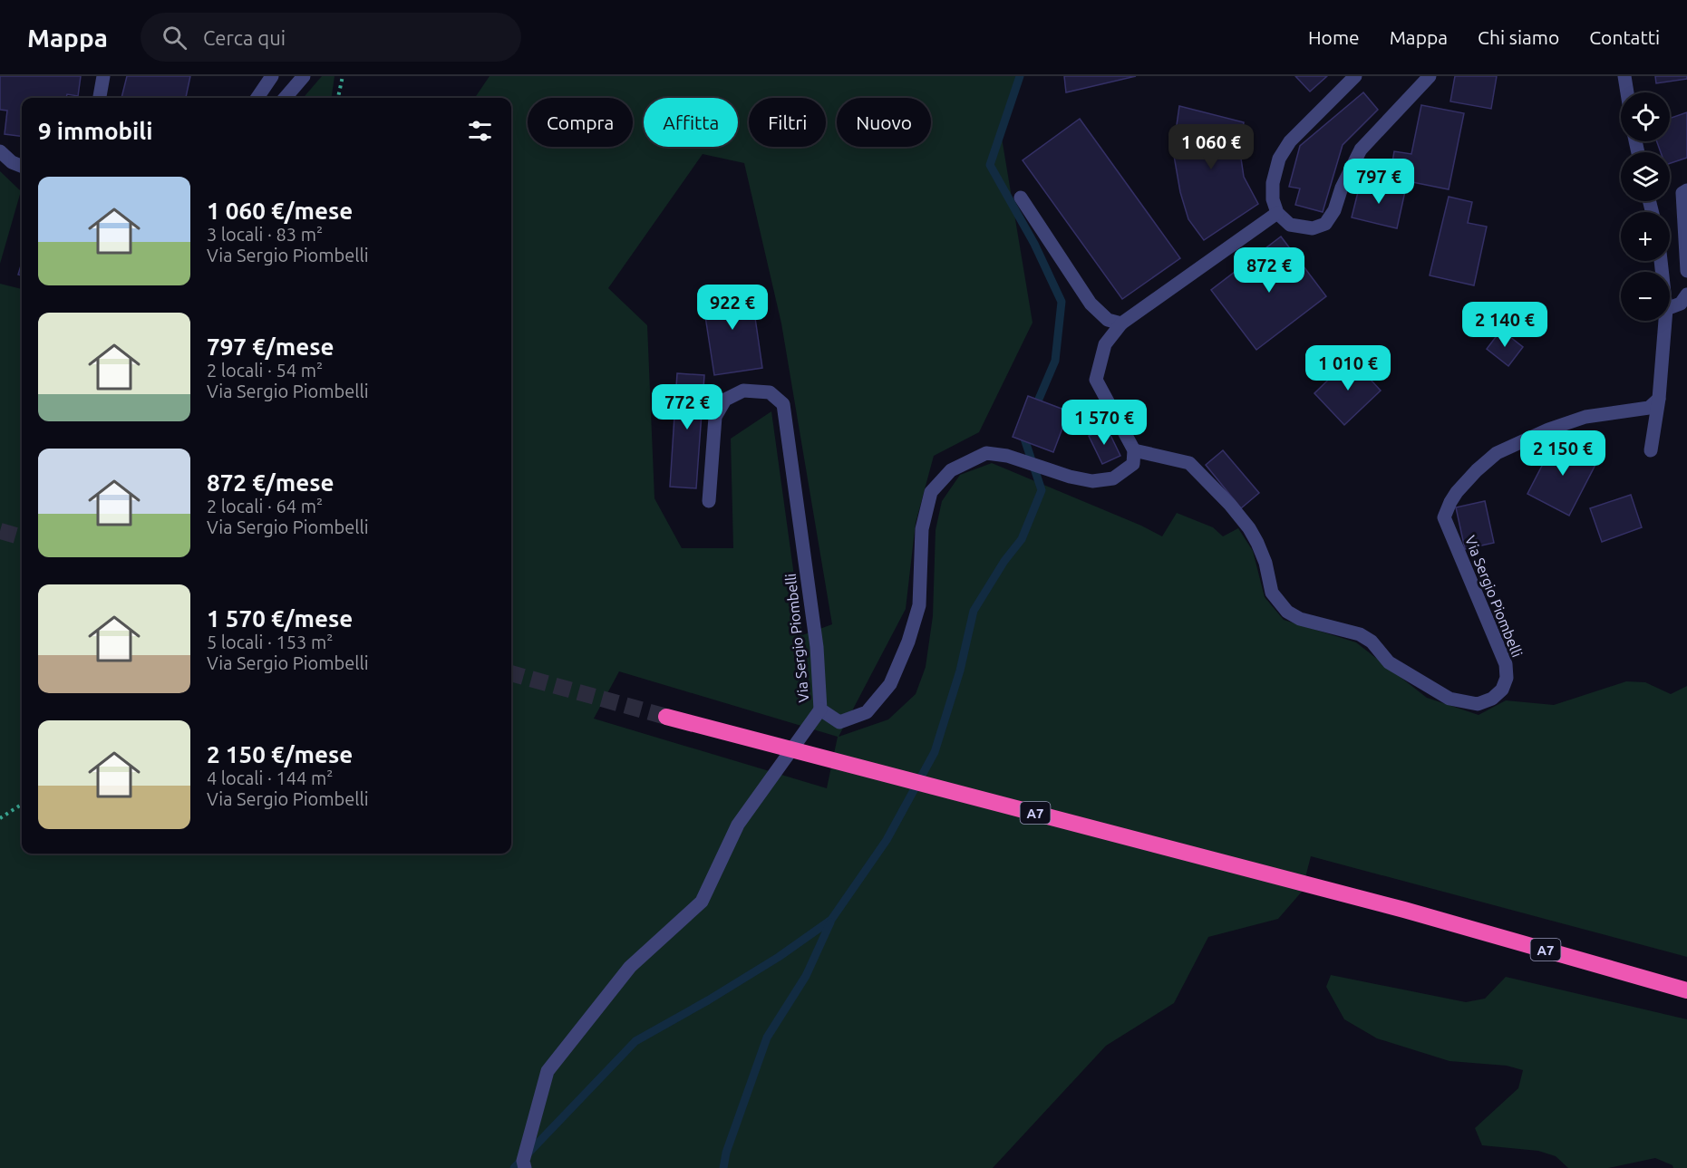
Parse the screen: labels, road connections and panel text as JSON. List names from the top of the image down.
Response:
{
  "streets": {
    "highway": ["A7"],
    "street": ["Via Sergio Piombelli"]
  },
  "page": {
    "header": "Mappa",
    "search": "Cerca qui",
    "nav": [
      "Home",
      "Mappa",
      "Chi siamo",
      "Contatti"
    ],
    "map_buttons": ["+", "−"],
    "chip": [
      "Compra",
      "Affitta",
      "Filtri",
      "Nuovo"
    ],
    "heading": "9 immobili",
    "price": [
      "1 060 €",
      "797 €",
      "872 €",
      "922 €",
      "2 140 €",
      "1 010 €",
      "772 €",
      "1 570 €",
      "2 150 €"
    ],
    "list": [
      {
        "name": "1 060 €/mese",
        "note": "3 locali · 83 m² · Via Sergio Piombelli"
      },
      {
        "name": "797 €/mese",
        "note": "2 locali · 54 m² · Via Sergio Piombelli"
      },
      {
        "name": "872 €/mese",
        "note": "2 locali · 64 m² · Via Sergio Piombelli"
      },
      {
        "name": "1 570 €/mese",
        "note": "5 locali · 153 m² · Via Sergio Piombelli"
      },
      {
        "name": "2 150 €/mese",
        "note": "4 locali · 144 m² · Via Sergio Piombelli"
      }
    ]
  }
}
